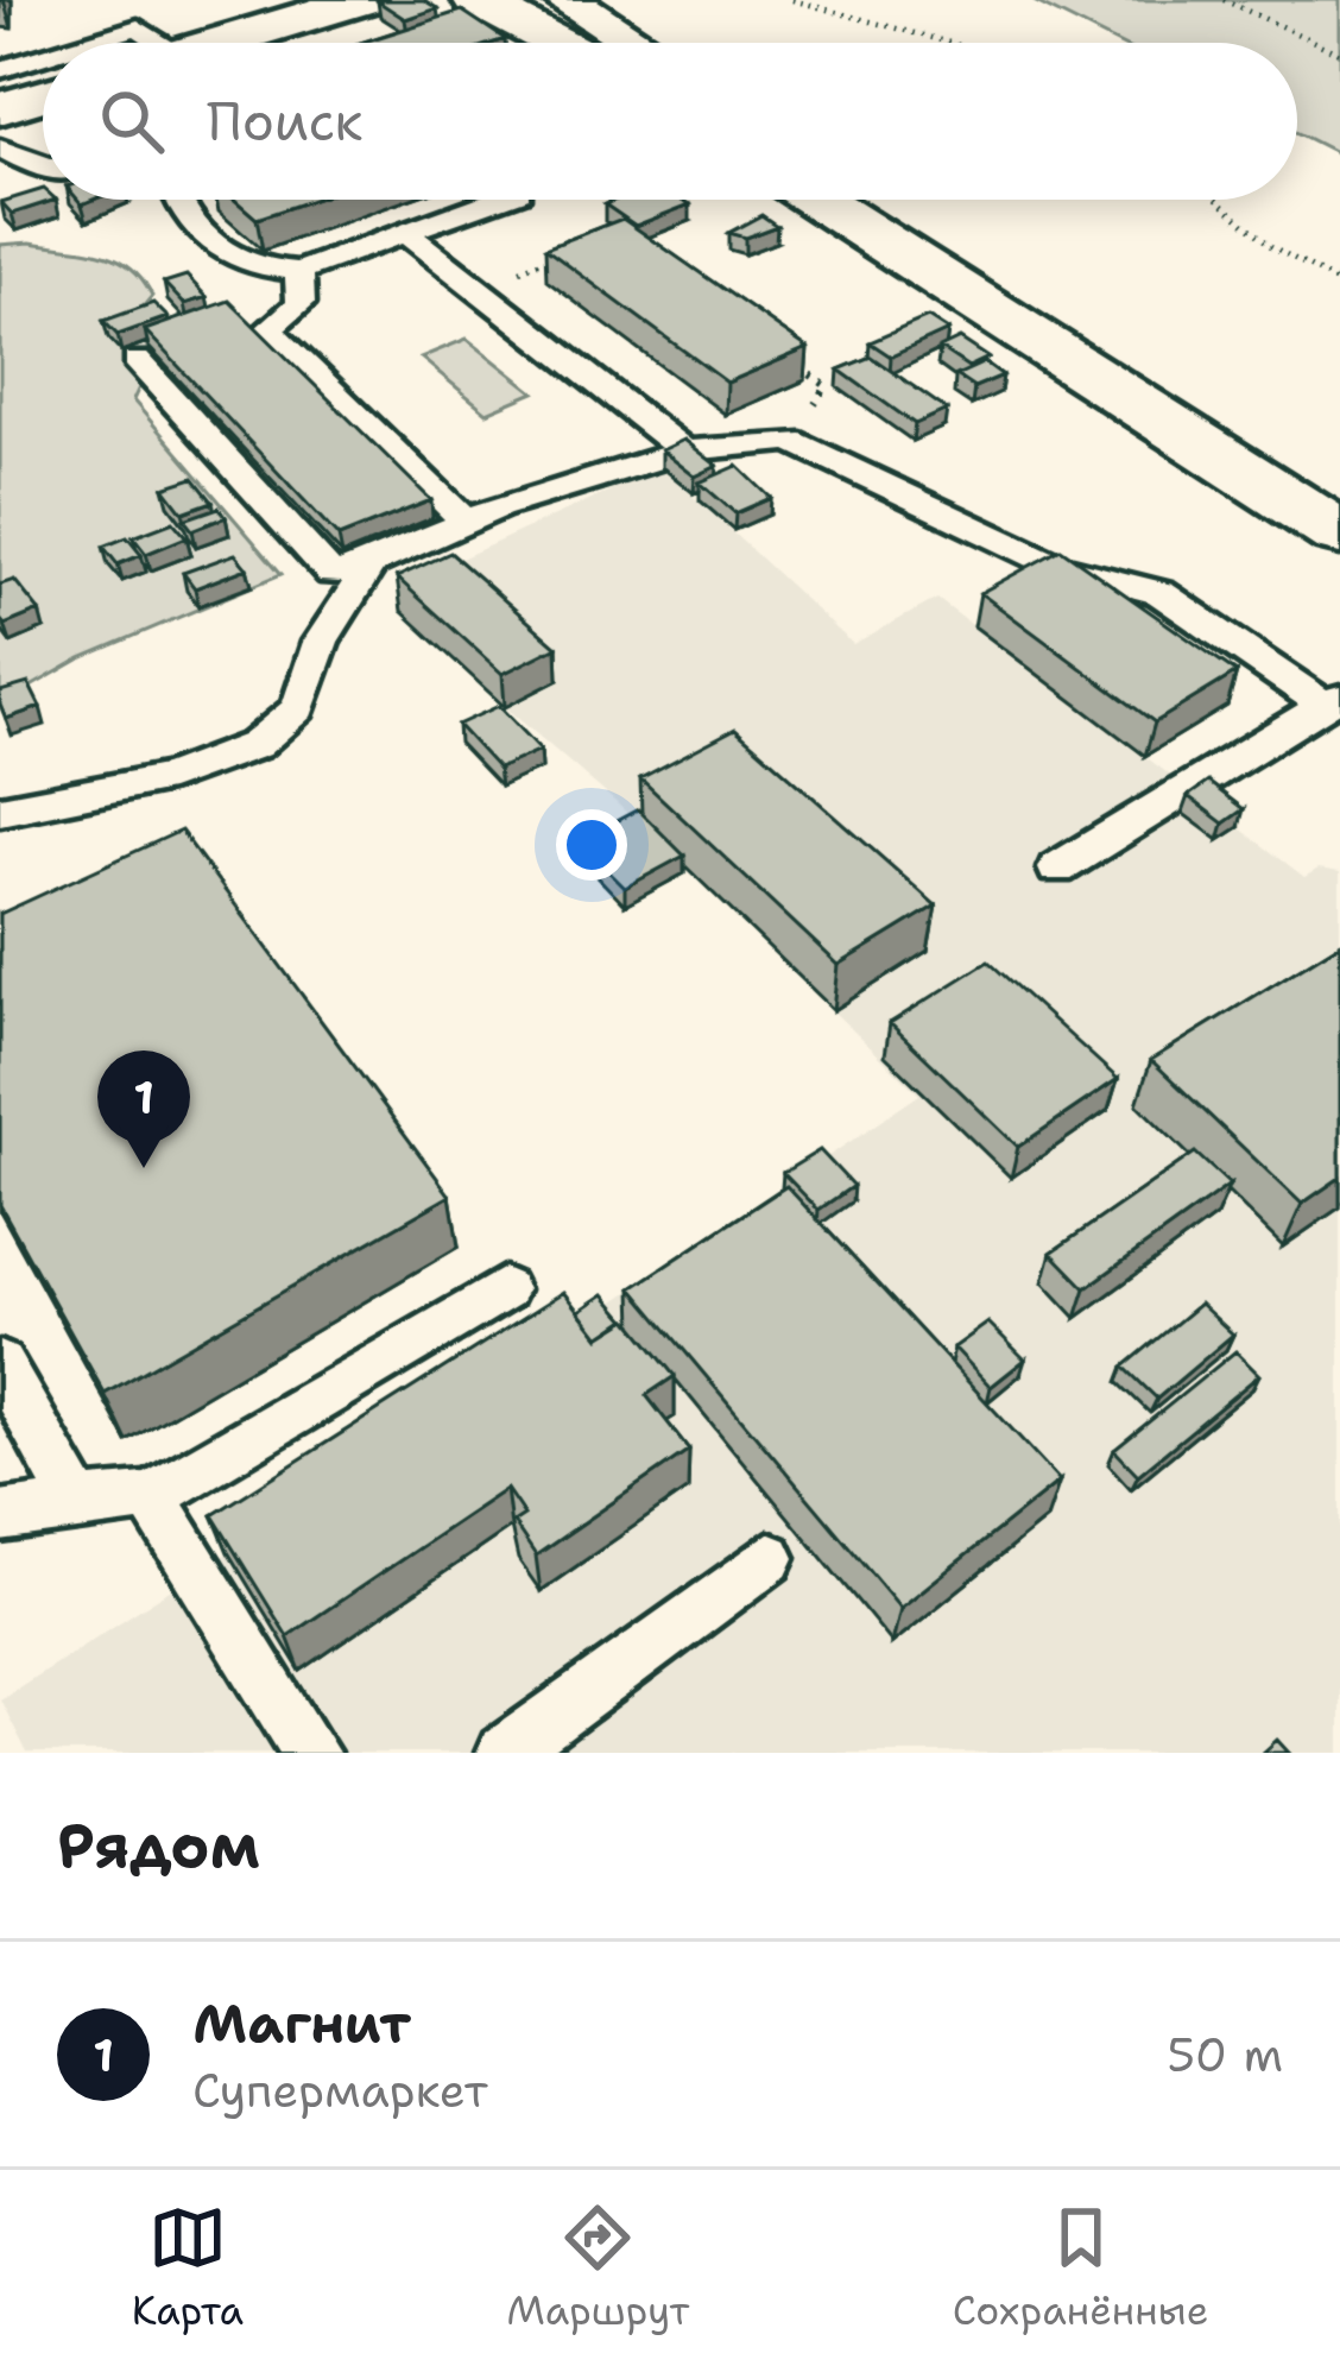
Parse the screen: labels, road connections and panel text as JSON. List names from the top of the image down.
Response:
{
  "page": {
    "search": "Поиск",
    "pins": "1",
    "heading": "Рядом",
    "list": [
      {
        "mark": "1",
        "name": "Магнит",
        "note": "Супермаркет",
        "value": "50 m"
      }
    ],
    "nav": ["Карта", "Маршрут", "Сохранённые"]
  }
}
